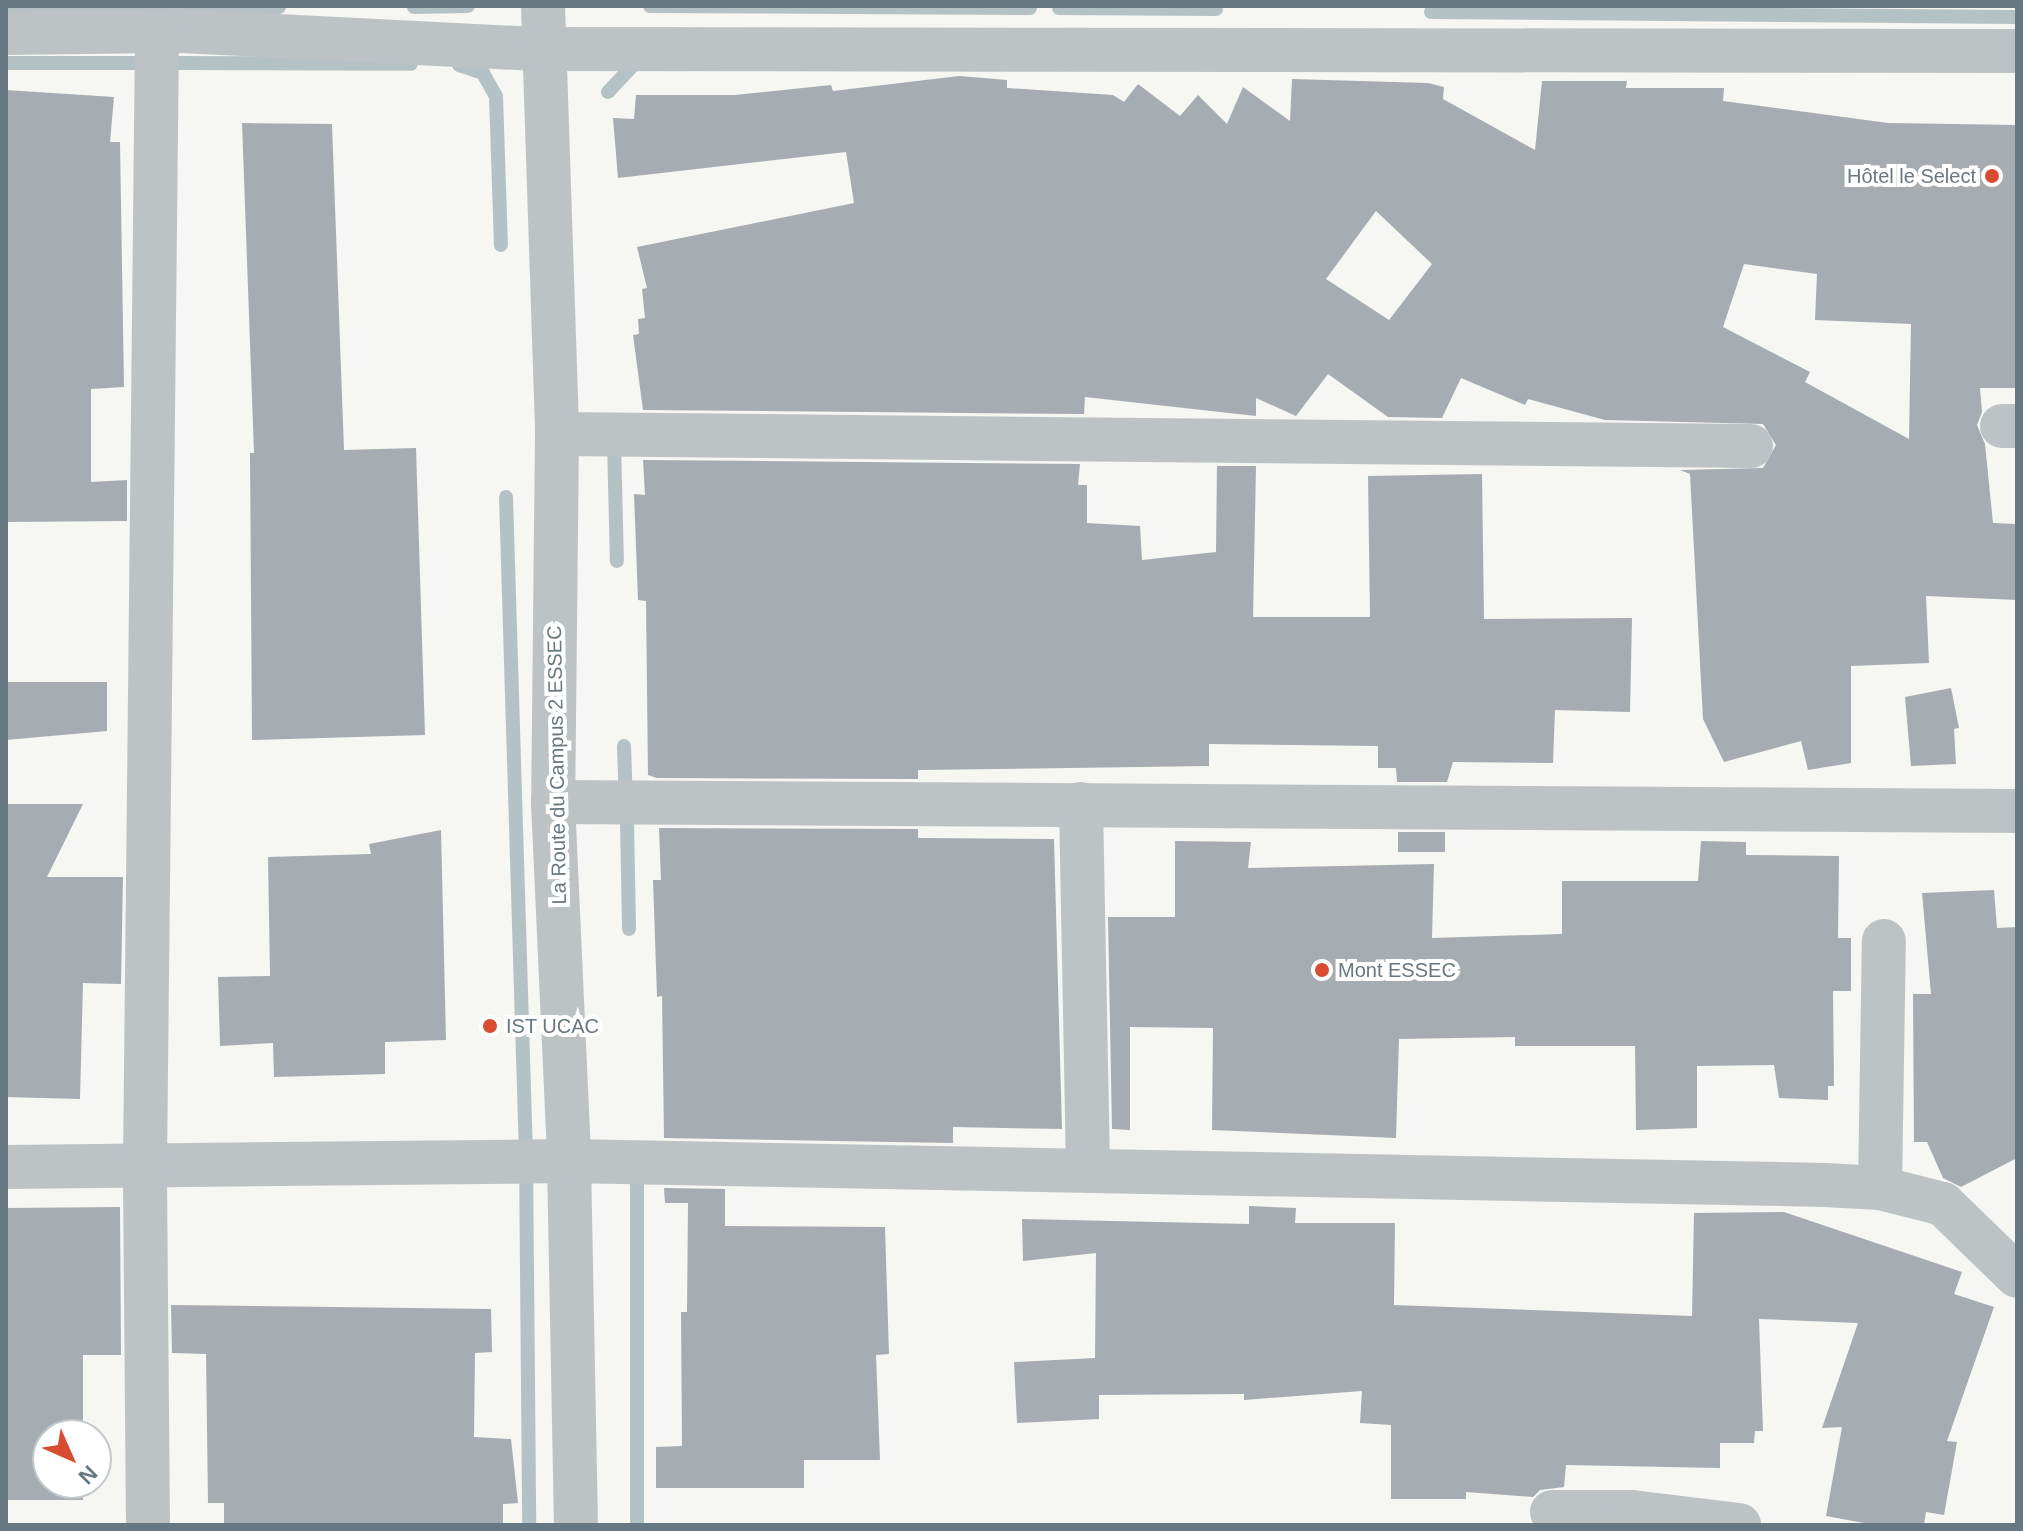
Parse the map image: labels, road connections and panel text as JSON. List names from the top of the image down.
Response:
{
  "streets": {
    "street": ["La Route du Campus 2 ESSEC"]
  },
  "places": ["Hôtel le Select", "Mont ESSEC", "IST UCAC"],
  "north": "bottom right"
}
